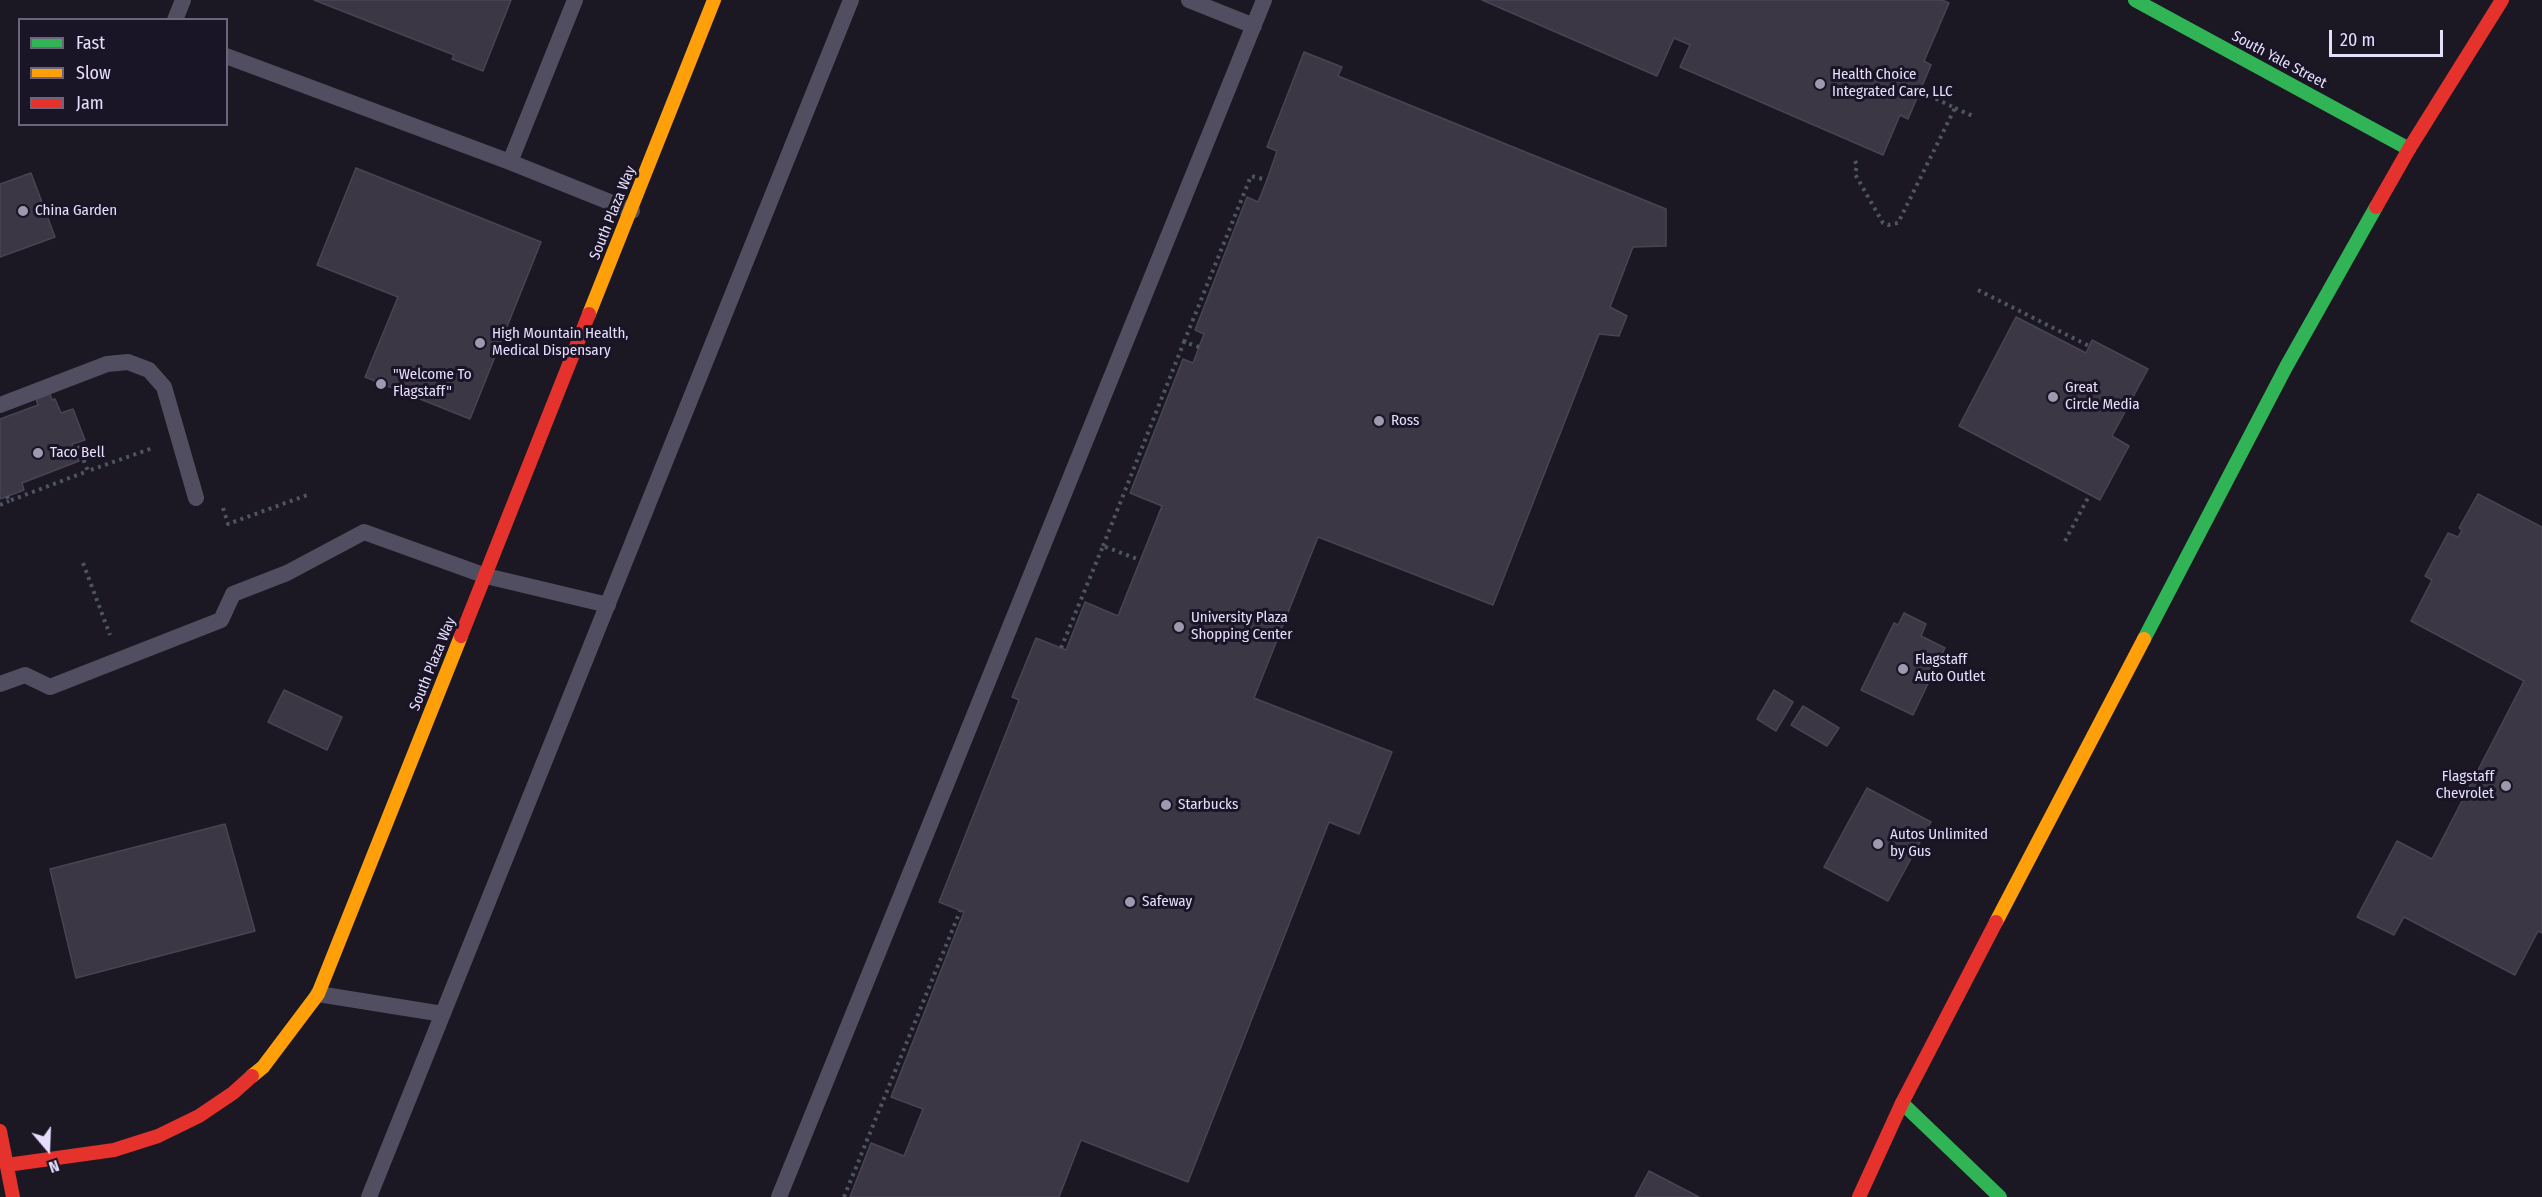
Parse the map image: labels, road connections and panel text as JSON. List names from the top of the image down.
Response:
{
  "streets": {
    "street": ["South Yale Street", "South Plaza Way"]
  },
  "places": [
    "Health Choice Integrated Care, LLC",
    "China Garden",
    "High Mountain Health, Medical Dispensary",
    "\"Welcome To Flagstaff\"",
    "Great Circle Media",
    "Ross",
    "Taco Bell",
    "University Plaza Shopping Center",
    "Flagstaff Auto Outlet",
    "Flagstaff Chevrolet",
    "Starbucks",
    "Autos Unlimited by Gus",
    "Safeway"
  ],
  "legend": ["Fast", "Slow", "Jam"],
  "scale_bar": "20 m",
  "north": "bottom"
}
